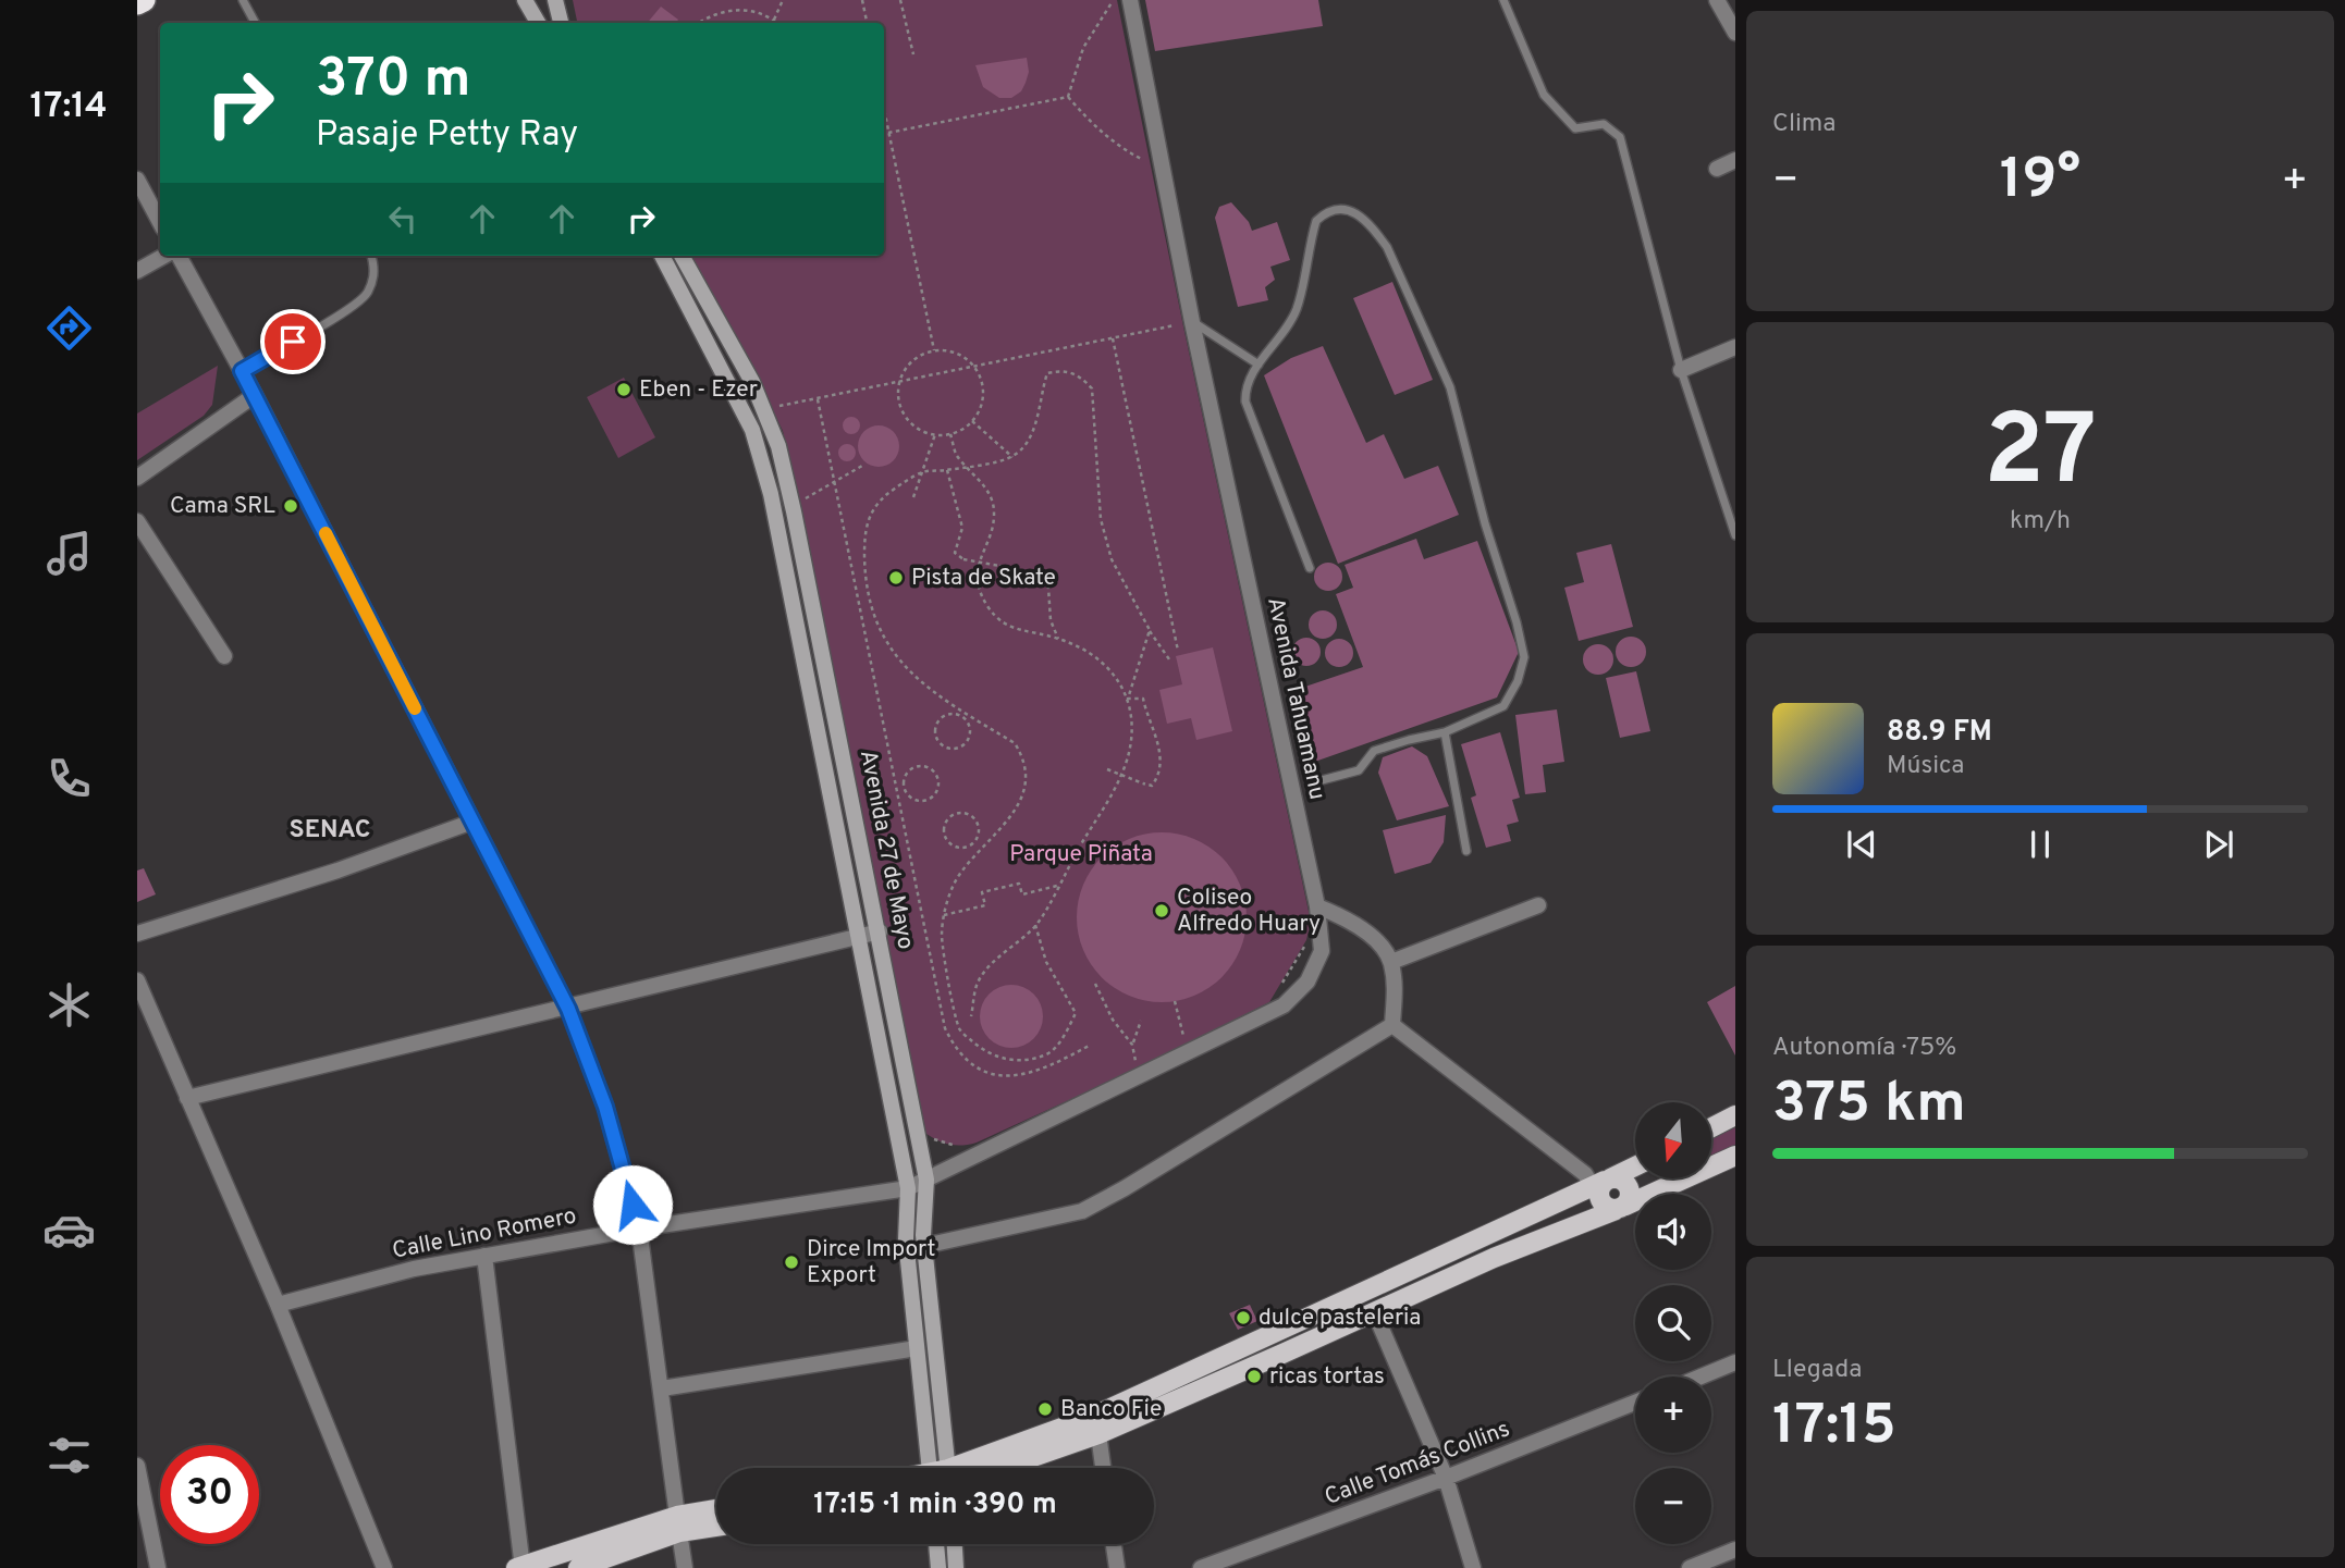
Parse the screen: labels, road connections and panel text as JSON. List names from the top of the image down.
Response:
{
  "streets": {
    "main road": ["Avenida 27 de Mayo"],
    "street": ["Avenida Tahuamanu", "Calle Lino Romero", "Calle Tomás Collins"]
  },
  "crossings": [
    ["Avenida Tahuamanu", "Avenida 27 de Mayo"],
    ["Avenida Tahuamanu", "Calle Lino Romero"],
    ["Avenida 27 de Mayo", "Calle Lino Romero"]
  ],
  "districts": ["SENAC"],
  "parks": ["Parque Piñata"],
  "places": [
    "Eben - Ezer",
    "Cama SRL",
    "Pista de Skate",
    "Coliseo Alfredo Huary",
    "Dirce Import Export",
    "dulce pasteleria",
    "ricas tortas",
    "Banco Fie"
  ],
  "north": "bottom",
  "page": {
    "tabs": "17:14",
    "tile": [
      "Clima",
      ["27", "km/h"],
      ["Autonomía · 75%", "375 km"],
      ["Llegada", "17:15"]
    ],
    "turn": ["370 m", "Pasaje Petty Ray"],
    "heat": ["−", "19°", "+"],
    "song": ["88.9 FM", "Música"],
    "map_buttons": ["+", "−"],
    "limit": "30",
    "trip": "17:15 · 1 min · 390 m"
  }
}
